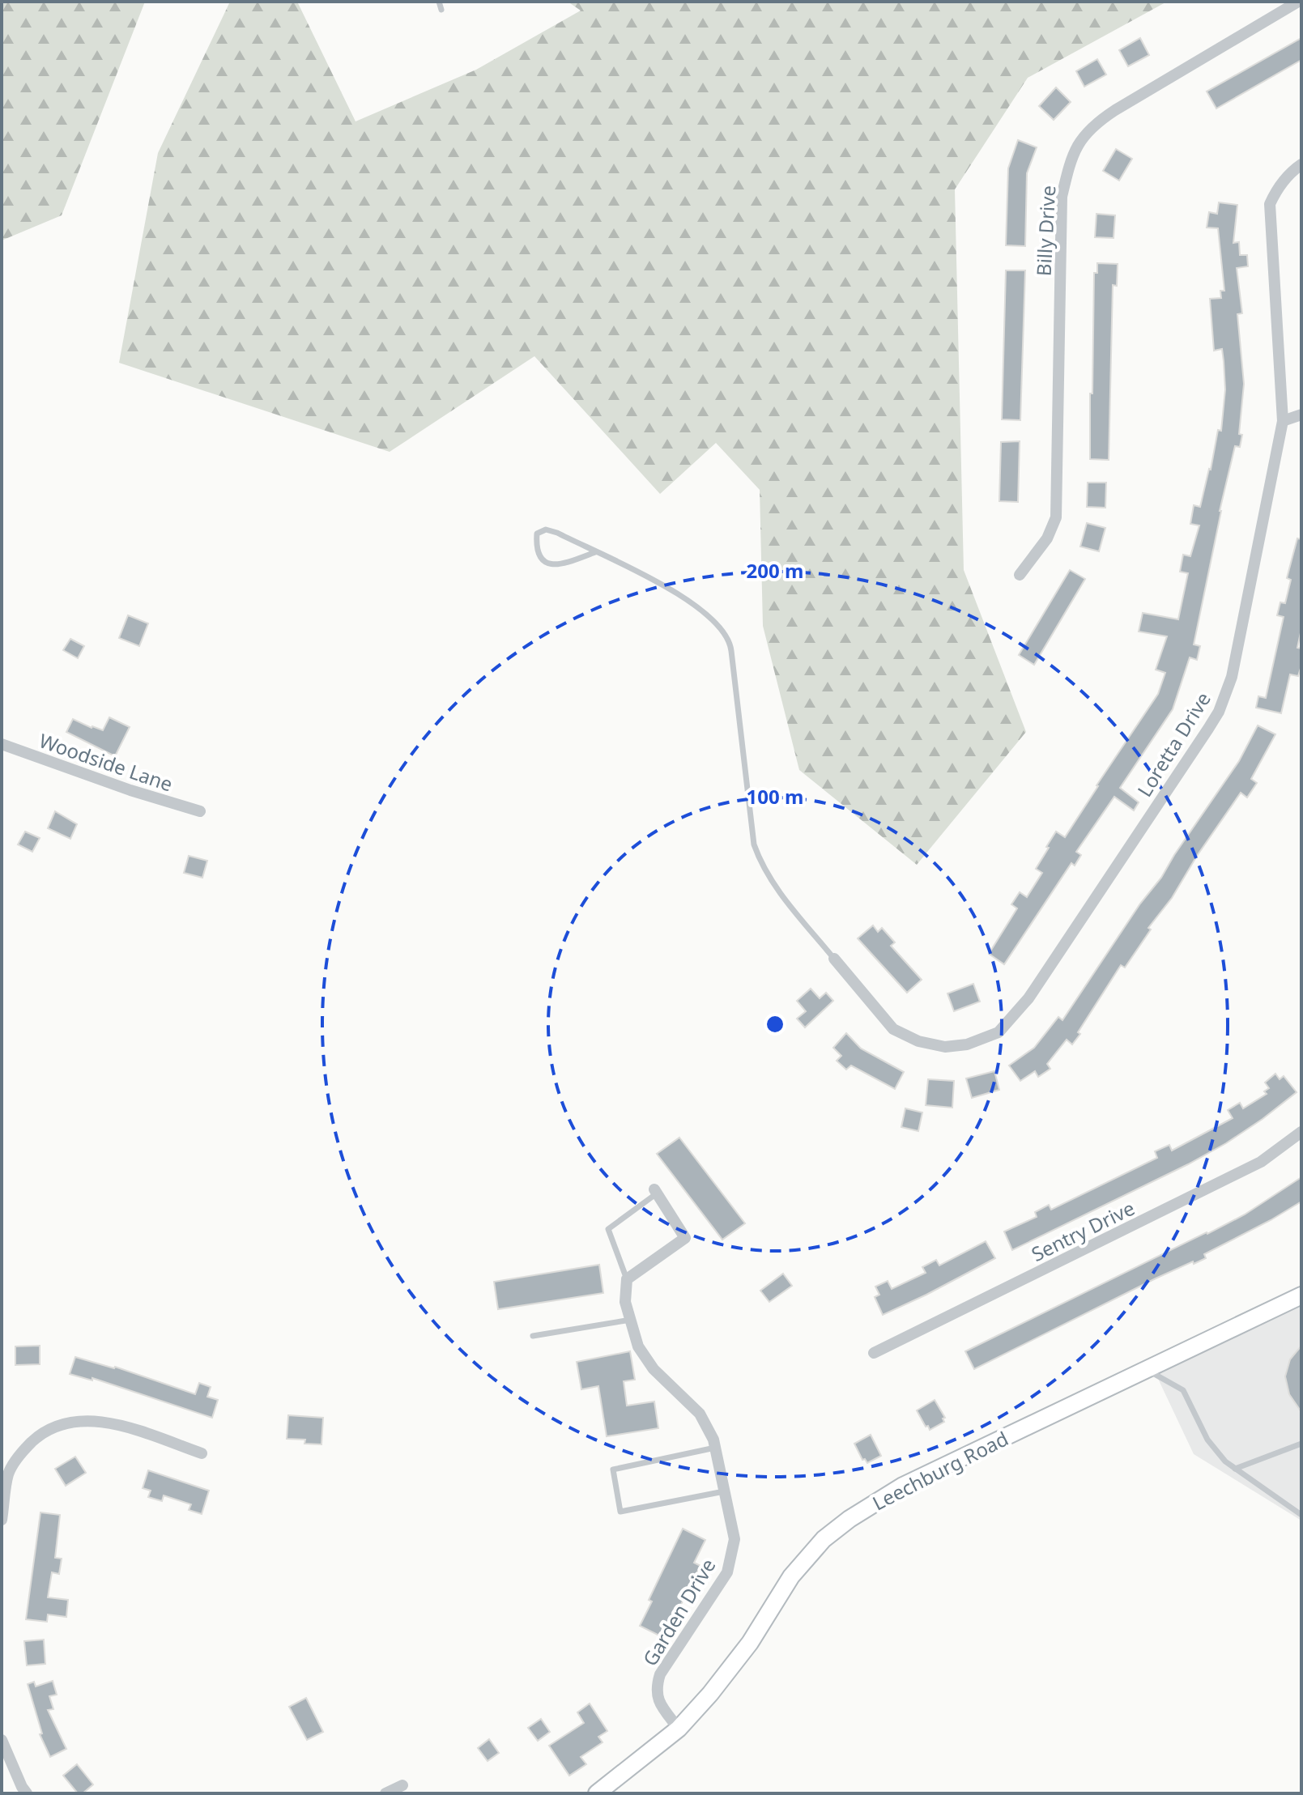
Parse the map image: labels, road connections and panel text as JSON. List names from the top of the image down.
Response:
{
  "streets": {
    "street": [
      "Billy Drive",
      "Loretta Drive",
      "Woodside Lane",
      "Sentry Drive",
      "Leechburg Road",
      "Garden Drive"
    ]
  },
  "crossings": [
    ["Leechburg Road", "Garden Drive"]
  ],
  "rings": ["200 m", "100 m"]
}
